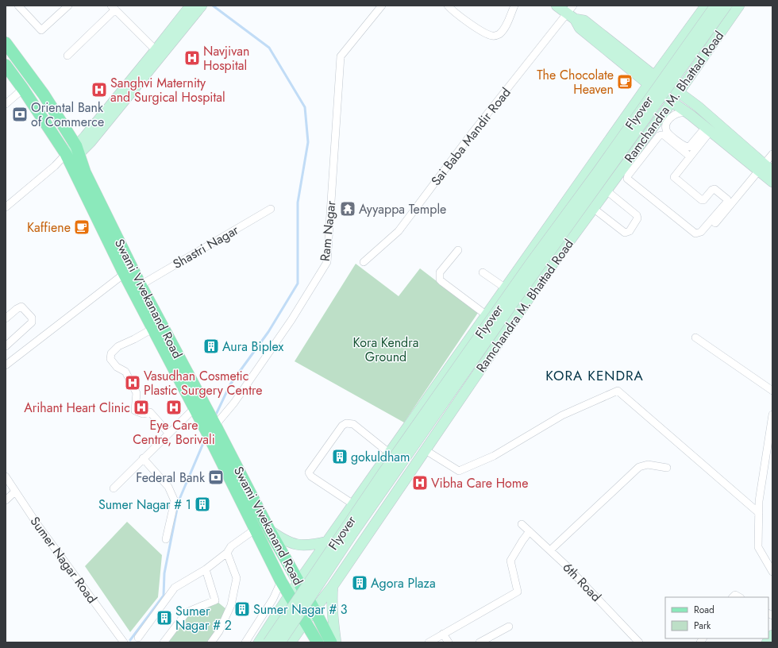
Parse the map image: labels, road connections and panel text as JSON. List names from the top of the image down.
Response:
{
  "streets": {
    "main road": ["Ramchandra M. Bhattad Road", "Flyover", "Swami Vivekanand Road"],
    "street": [
      "Sai Baba Mandir Road",
      "Ram Nagar",
      "Shastri Nagar",
      "Sumer Nagar Road",
      "6th Road"
    ]
  },
  "crossings": [
    ["Ramchandra M. Bhattad Road", "Swami Vivekanand Road"],
    ["Ram Nagar", "Swami Vivekanand Road"],
    ["Shastri Nagar", "Swami Vivekanand Road"]
  ],
  "districts": ["KORA KENDRA"],
  "parks": ["Kora Kendra Ground"],
  "places": {
    "hospital": [
      "Navjivan Hospital",
      "Sanghvi Maternity and Surgical Hospital",
      "Vasudhan Cosmetic Plastic Surgery Centre",
      "Arihant Heart Clinic",
      "Eye Care Centre, Borivali",
      "Vibha Care Home"
    ],
    "cafe": ["The Chocolate Heaven", "Kaffiene"],
    "bank": ["Oriental Bank of Commerce", "Federal Bank"],
    "temple": ["Ayyappa Temple"],
    "building": [
      "Aura Biplex",
      "gokuldham",
      "Sumer Nagar # 1",
      "Agora Plaza",
      "Sumer Nagar # 3",
      "Sumer Nagar # 2"
    ]
  },
  "legend": ["Road", "Park"]
}
